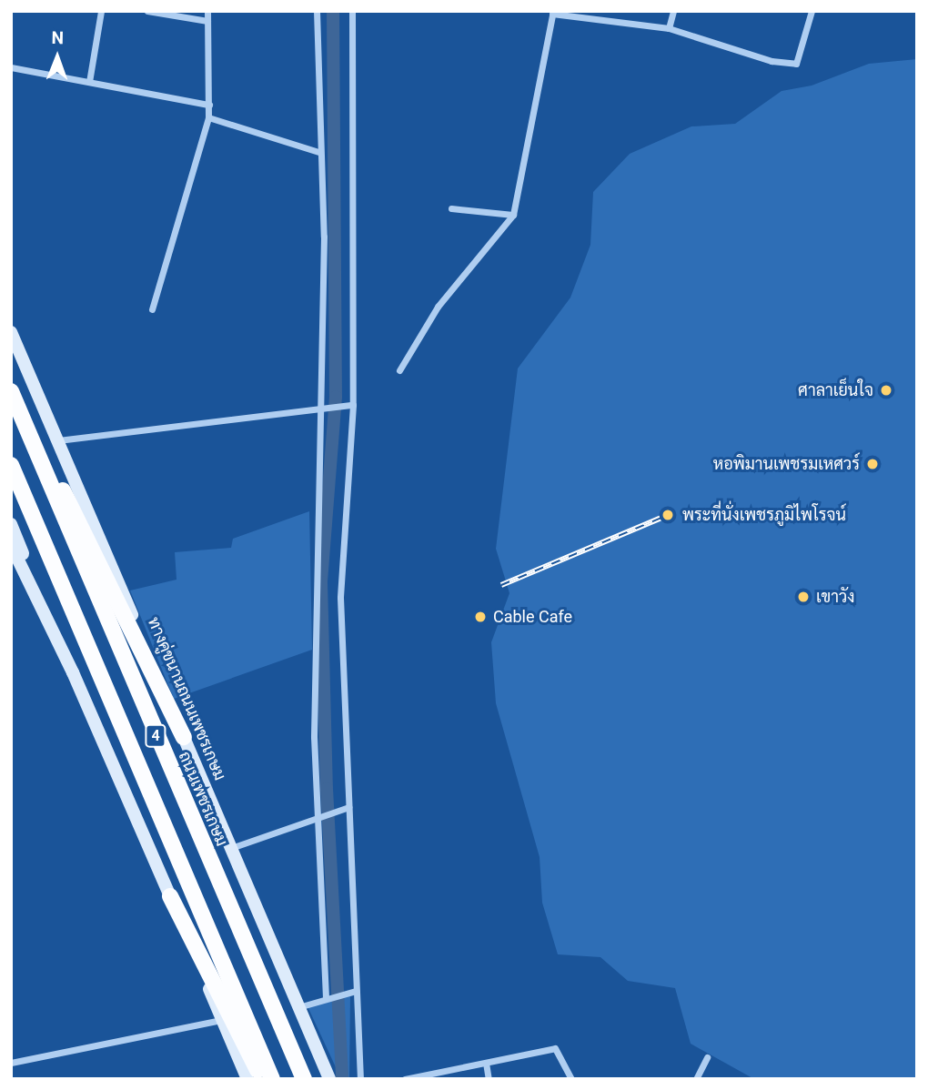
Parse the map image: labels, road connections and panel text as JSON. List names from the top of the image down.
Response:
{
  "streets": {
    "highway": ["4", "ถนนเพชรเกษม"],
    "main road": ["ทางคู่ขนานถนนเพชรเกษม"]
  },
  "places": [
    "ศาลาเย็นใจ",
    "หอพิมานเพชรมเหศวร์",
    "พระที่นั่งเพชรภูมิไพโรจน์",
    "เขาวัง",
    "Cable Cafe"
  ],
  "north": "top"
}
